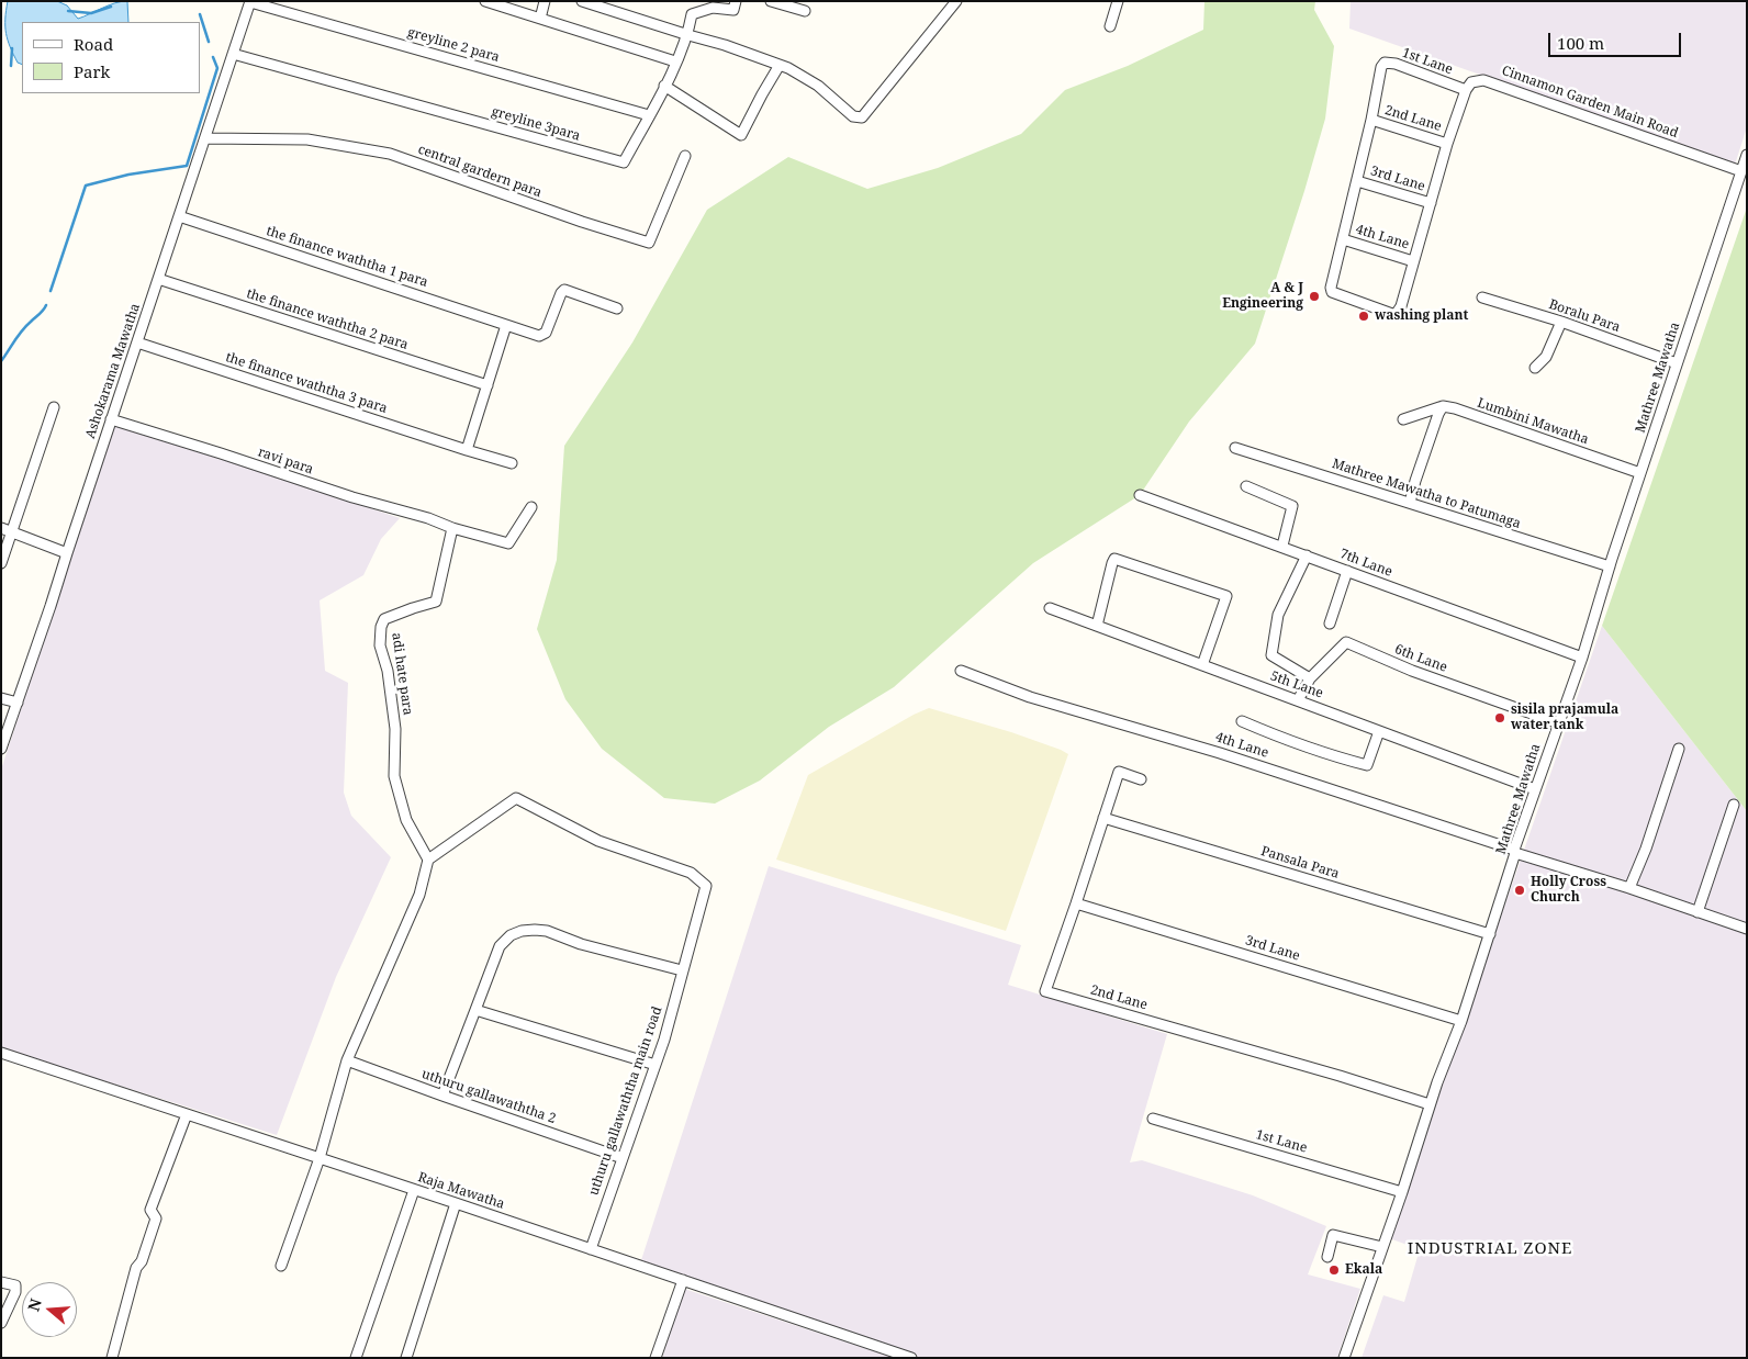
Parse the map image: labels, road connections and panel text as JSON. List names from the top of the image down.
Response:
{
  "streets": {
    "street": [
      "greyline 2 para",
      "1st Lane",
      "Cinnamon Garden Main Road",
      "2nd Lane",
      "greyline 3para",
      "central gardern para",
      "3rd Lane",
      "4th Lane",
      "the finance waththa 1 para",
      "Boralu Para",
      "the finance waththa 2 para",
      "Ashokarama Mawatha",
      "Mathree Mawatha",
      "the finance waththa 3 para",
      "Lumbini Mawatha",
      "ravi para",
      "Mathree Mawatha to Patumaga",
      "7th Lane",
      "6th Lane",
      "adi hate para",
      "5th Lane",
      "Pansala Para",
      "uthuru gallawaththa 2",
      "uthuru gallawaththa main road",
      "Raja Mawatha"
    ]
  },
  "crossings": [
    ["greyline 2 para", "greyline 3para"],
    ["greyline 2 para", "Ashokarama Mawatha"],
    ["1st Lane", "Cinnamon Garden Main Road"],
    ["1st Lane", "2nd Lane"],
    ["1st Lane", "Mathree Mawatha"],
    ["Cinnamon Garden Main Road", "Mathree Mawatha"],
    ["2nd Lane", "3rd Lane"],
    ["2nd Lane", "Mathree Mawatha"],
    ["2nd Lane", "Pansala Para"],
    ["greyline 3para", "Ashokarama Mawatha"],
    ["central gardern para", "Ashokarama Mawatha"],
    ["3rd Lane", "Mathree Mawatha"],
    ["4th Lane", "Mathree Mawatha"],
    ["the finance waththa 1 para", "Ashokarama Mawatha"],
    ["Boralu Para", "Mathree Mawatha"],
    ["the finance waththa 2 para", "Ashokarama Mawatha"],
    ["Ashokarama Mawatha", "the finance waththa 3 para"],
    ["Ashokarama Mawatha", "ravi para"],
    ["Mathree Mawatha", "Lumbini Mawatha"],
    ["Mathree Mawatha", "Mathree Mawatha to Patumaga"],
    ["Mathree Mawatha", "7th Lane"],
    ["Mathree Mawatha", "6th Lane"],
    ["Mathree Mawatha", "5th Lane"],
    ["Mathree Mawatha", "Pansala Para"],
    ["ravi para", "adi hate para"],
    ["6th Lane", "5th Lane"],
    ["adi hate para", "uthuru gallawaththa main road"],
    ["uthuru gallawaththa 2", "uthuru gallawaththa main road"],
    ["uthuru gallawaththa main road", "Raja Mawatha"]
  ],
  "districts": ["INDUSTRIAL ZONE"],
  "places": [
    "A & J Engineering",
    "washing plant",
    "sisila prajamula water tank",
    "Holly Cross Church",
    "Ekala"
  ],
  "legend": ["Road", "Park"],
  "scale_bar": "100 m",
  "north": "left"
}
